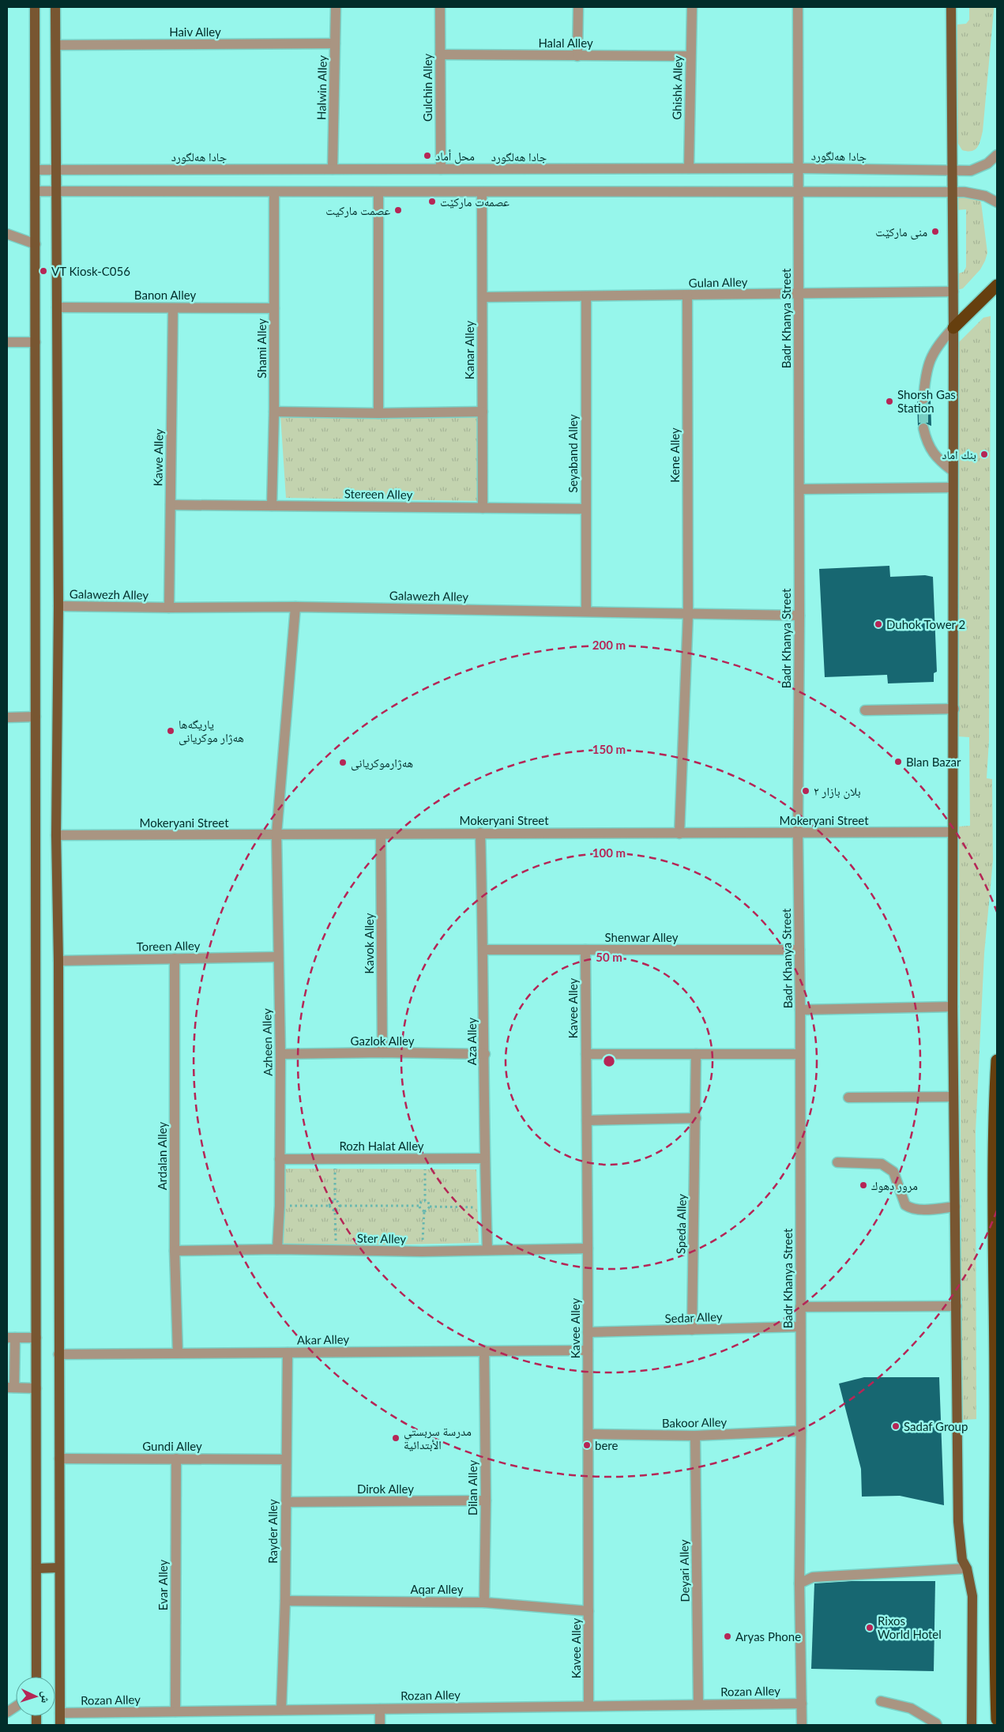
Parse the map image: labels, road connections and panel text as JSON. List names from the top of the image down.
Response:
{
  "streets": {
    "street": [
      "Haiv Alley",
      "Halal Alley",
      "Halwin Alley",
      "Gulchin Alley",
      "Ghishk Alley",
      "جادا هەلگورد",
      "Gulan Alley",
      "Banon Alley",
      "Badr Khanya Street",
      "Shami Alley",
      "Kanar Alley",
      "Seyaband Alley",
      "Kene Alley",
      "Kawe Alley",
      "Stereen Alley",
      "Galawezh Alley",
      "Mokeryani Street",
      "Shenwar Alley",
      "Kavok Alley",
      "Toreen Alley",
      "Kavee Alley",
      "Gazlok Alley",
      "Aza Alley",
      "Azheen Alley",
      "Rozh Halat Alley",
      "Ardalan Alley",
      "Speda Alley",
      "Ster Alley",
      "Sedar Alley",
      "Akar Alley",
      "Bakoor Alley",
      "Gundi Alley",
      "Dilan Alley",
      "Dirok Alley",
      "Rayder Alley",
      "Deyari Alley",
      "Evar Alley",
      "Aqar Alley",
      "Rozan Alley"
    ]
  },
  "crossings": [
    ["Haiv Alley", "Halwin Alley"],
    ["Halal Alley", "Gulchin Alley"],
    ["Halal Alley", "Ghishk Alley"],
    ["Halwin Alley", "جادا هەلگورد"],
    ["Gulchin Alley", "جادا هەلگورد"],
    ["Ghishk Alley", "جادا هەلگورد"],
    ["جادا هەلگورد", "Badr Khanya Street"],
    ["Gulan Alley", "Badr Khanya Street"],
    ["Gulan Alley", "Kanar Alley"],
    ["Gulan Alley", "Seyaband Alley"],
    ["Gulan Alley", "Kene Alley"],
    ["Banon Alley", "Shami Alley"],
    ["Banon Alley", "Kawe Alley"],
    ["Badr Khanya Street", "Galawezh Alley"],
    ["Badr Khanya Street", "Mokeryani Street"],
    ["Badr Khanya Street", "Shenwar Alley"],
    ["Badr Khanya Street", "Sedar Alley"],
    ["Badr Khanya Street", "Bakoor Alley"],
    ["Badr Khanya Street", "Rozan Alley"],
    ["Shami Alley", "Stereen Alley"],
    ["Kanar Alley", "Stereen Alley"],
    ["Seyaband Alley", "Stereen Alley"],
    ["Seyaband Alley", "Galawezh Alley"],
    ["Kene Alley", "Galawezh Alley"],
    ["Kene Alley", "Mokeryani Street"],
    ["Kawe Alley", "Stereen Alley"],
    ["Kawe Alley", "Galawezh Alley"],
    ["Galawezh Alley", "Azheen Alley"],
    ["Mokeryani Street", "Kavok Alley"],
    ["Mokeryani Street", "Aza Alley"],
    ["Mokeryani Street", "Azheen Alley"],
    ["Shenwar Alley", "Kavee Alley"],
    ["Shenwar Alley", "Aza Alley"],
    ["Kavok Alley", "Gazlok Alley"],
    ["Toreen Alley", "Azheen Alley"],
    ["Toreen Alley", "Ardalan Alley"],
    ["Kavee Alley", "Ster Alley"],
    ["Kavee Alley", "Sedar Alley"],
    ["Kavee Alley", "Akar Alley"],
    ["Kavee Alley", "Bakoor Alley"],
    ["Kavee Alley", "Aqar Alley"],
    ["Kavee Alley", "Rozan Alley"],
    ["Gazlok Alley", "Aza Alley"],
    ["Gazlok Alley", "Azheen Alley"],
    ["Aza Alley", "Rozh Halat Alley"],
    ["Aza Alley", "Ster Alley"],
    ["Azheen Alley", "Rozh Halat Alley"],
    ["Azheen Alley", "Ster Alley"],
    ["Ardalan Alley", "Ster Alley"],
    ["Ardalan Alley", "Akar Alley"],
    ["Speda Alley", "Sedar Alley"],
    ["Akar Alley", "Dilan Alley"],
    ["Akar Alley", "Rayder Alley"],
    ["Bakoor Alley", "Deyari Alley"],
    ["Gundi Alley", "Rayder Alley"],
    ["Gundi Alley", "Evar Alley"],
    ["Dilan Alley", "Dirok Alley"],
    ["Dilan Alley", "Aqar Alley"],
    ["Dirok Alley", "Rayder Alley"],
    ["Rayder Alley", "Aqar Alley"],
    ["Rayder Alley", "Rozan Alley"],
    ["Deyari Alley", "Rozan Alley"],
    ["Evar Alley", "Rozan Alley"]
  ],
  "places": [
    "محل أماد",
    "عصمه‌ت ماركێت",
    "عصمت ماركيت",
    "منی مارکێت",
    "VT Kiosk-C056",
    "Shorsh Gas Station",
    "بنك اماد",
    "Duhok Tower 2",
    "یاریگەها هەژار موکریانی",
    "Blan Bazar",
    "ھەژارموکریانی",
    "بلان بازار ٢",
    "مرور دهوك",
    "Sadaf Group",
    "مدرسة سربستي الأبتدائية",
    "bere",
    "Rixos World Hotel",
    "Aryas Phone"
  ],
  "north": "right",
  "rings": [
    "200 m",
    "150 m",
    "100 m",
    "50 m"
  ]
}
